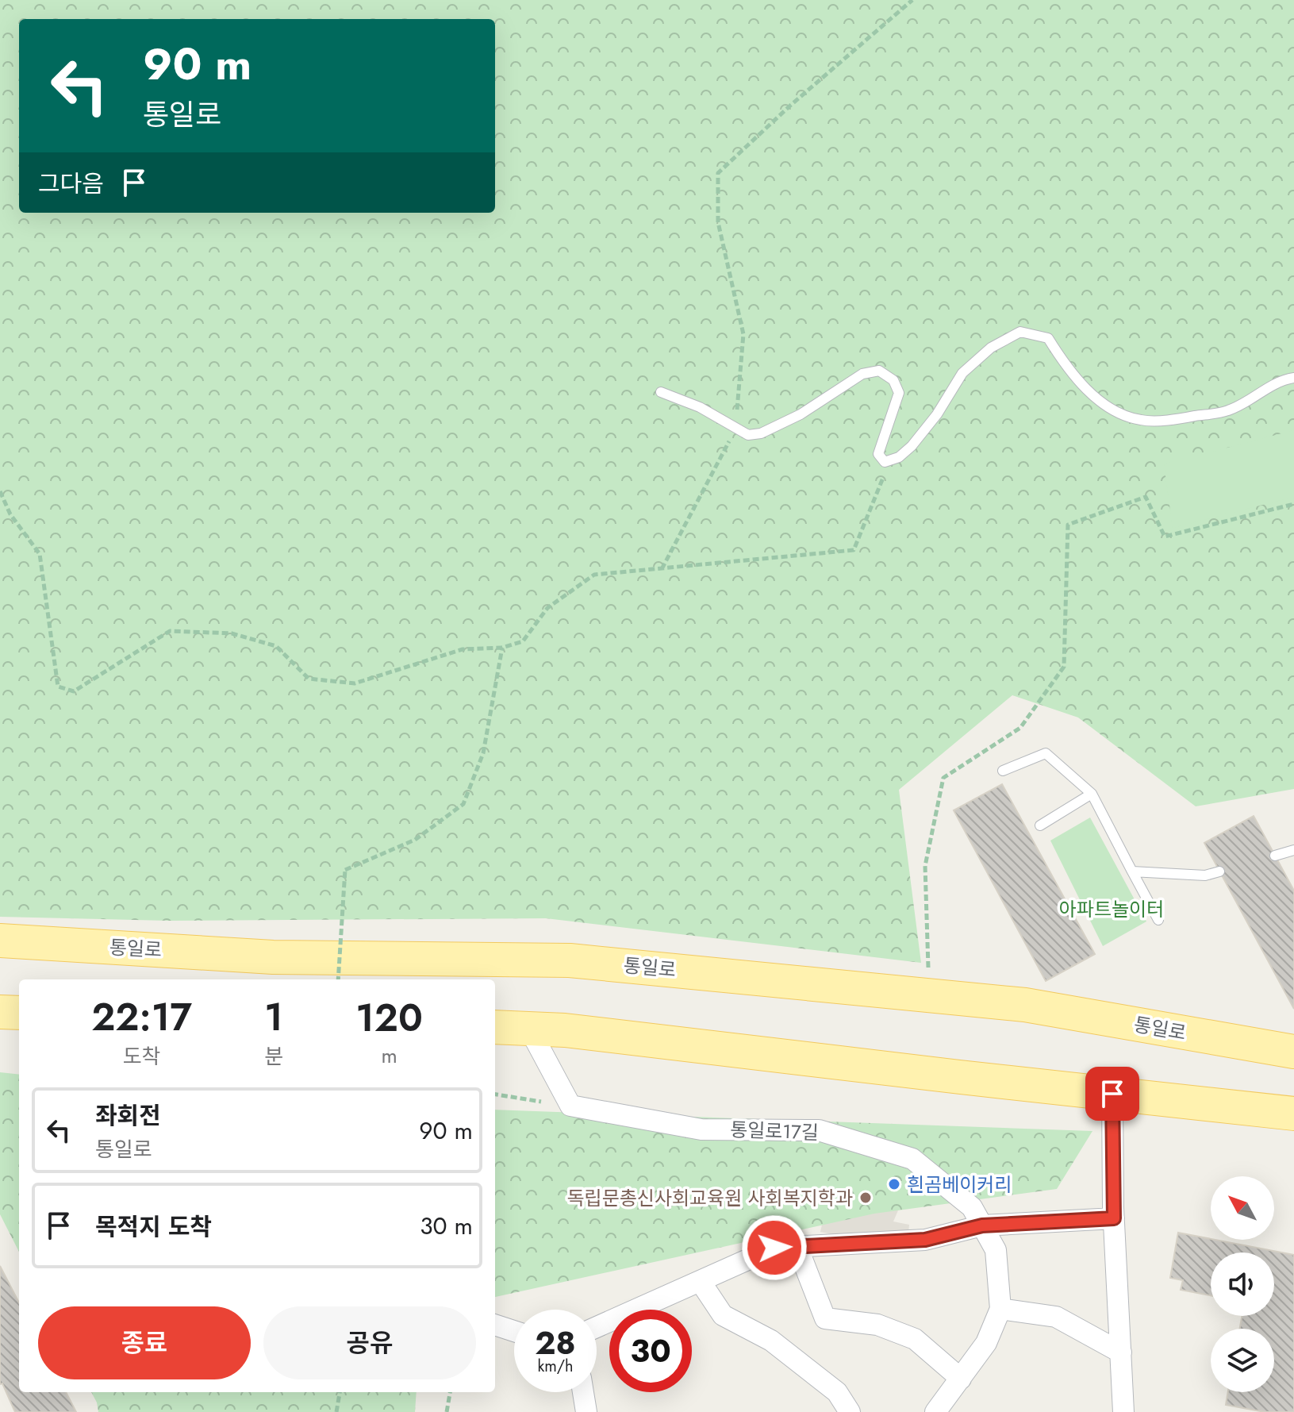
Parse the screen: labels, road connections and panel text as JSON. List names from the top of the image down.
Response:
{
  "streets": {
    "main road": ["통일로"],
    "street": ["통일로17길"]
  },
  "parks": ["아파트놀이터"],
  "places": ["흰곰베이커리", "독립문총신사회교육원 사회복지학과"],
  "north": "top left",
  "page": {
    "turn": ["90 m", "통일로"],
    "then": "그다음",
    "eta": [
      "22:17",
      "도착",
      "1",
      "분",
      "120",
      "m"
    ],
    "list": [
      {
        "name": "좌회전",
        "note": "통일로",
        "value": "90 m"
      },
      {
        "name": "목적지 도착",
        "value": "30 m"
      }
    ],
    "buttons": ["종료", "공유"],
    "speed": "28 km/h",
    "limit": "30"
  }
}
